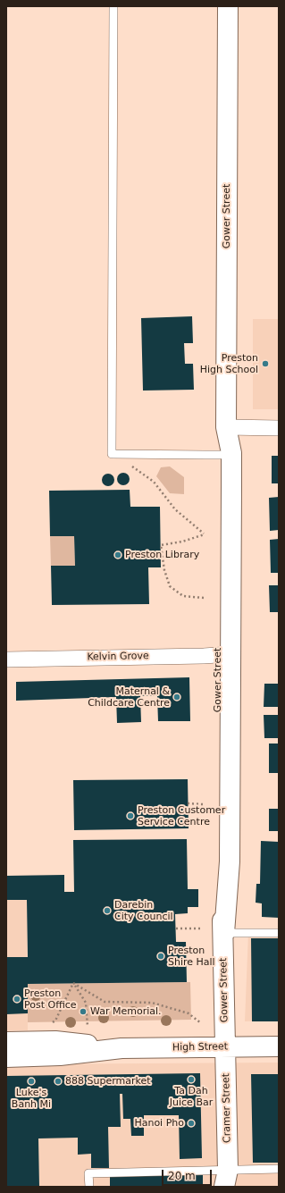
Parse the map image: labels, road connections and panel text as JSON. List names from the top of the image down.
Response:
{
  "streets": {
    "street": [
      "Gower Street",
      "Kelvin Grove",
      "High Street",
      "Cramer Street"
    ]
  },
  "crossings": [
    ["Gower Street", "Kelvin Grove"],
    ["Gower Street", "High Street"],
    ["Gower Street", "Cramer Street"],
    ["High Street", "Cramer Street"]
  ],
  "places": [
    "Preston High School",
    "Preston Library",
    "Maternal & Childcare Centre",
    "Preston Customer Service Centre",
    "Darebin City Council",
    "Preston Shire Hall",
    "Preston Post Office",
    "War Memorial.",
    "Ta Dah Juice Bar",
    "Luke's Banh Mi",
    "888 Supermarket",
    "Hanoi Pho"
  ],
  "scale_bar": "20 m"
}
